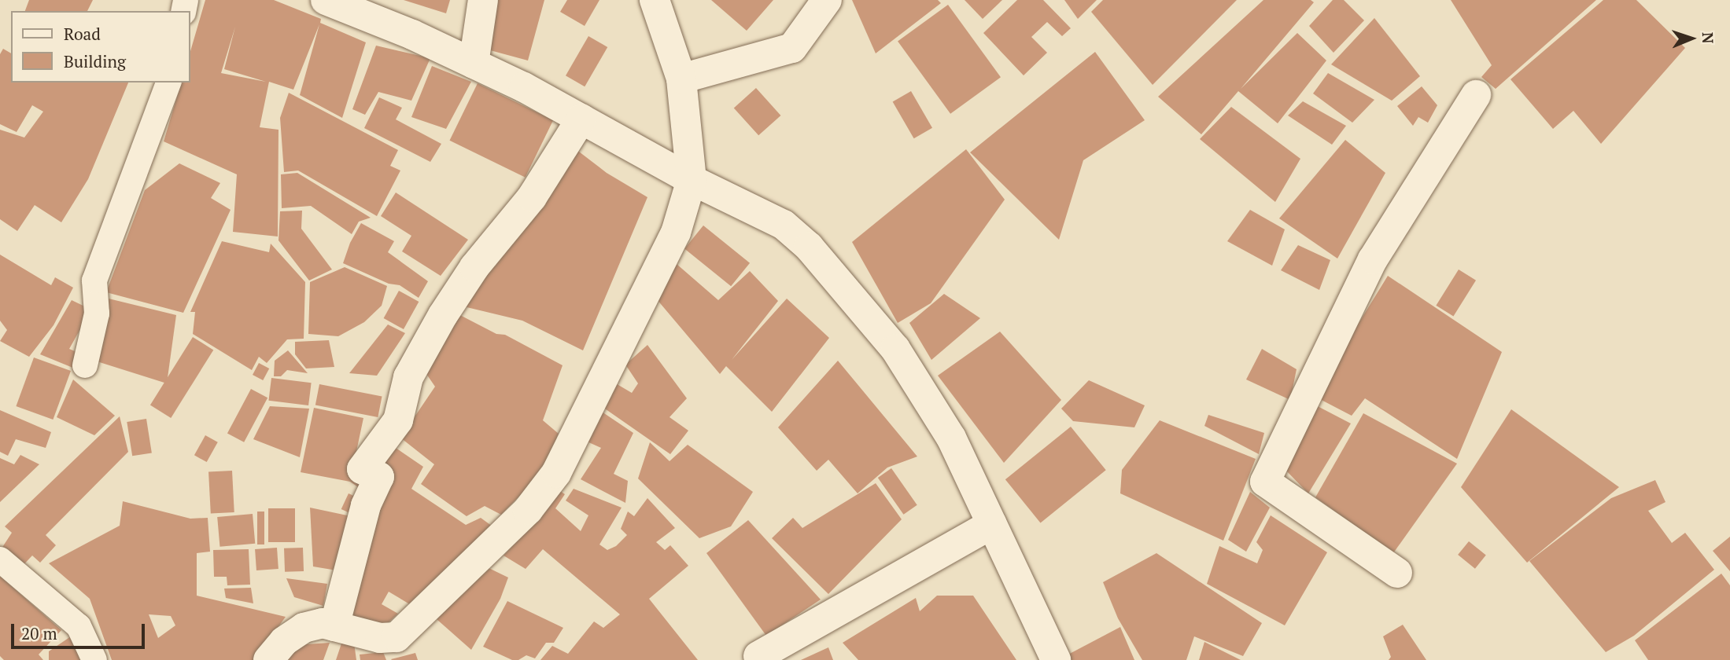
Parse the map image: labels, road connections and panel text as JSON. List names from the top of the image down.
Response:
{
  "legend": ["Road", "Building"],
  "scale_bar": "20 m",
  "north": "right"
}
